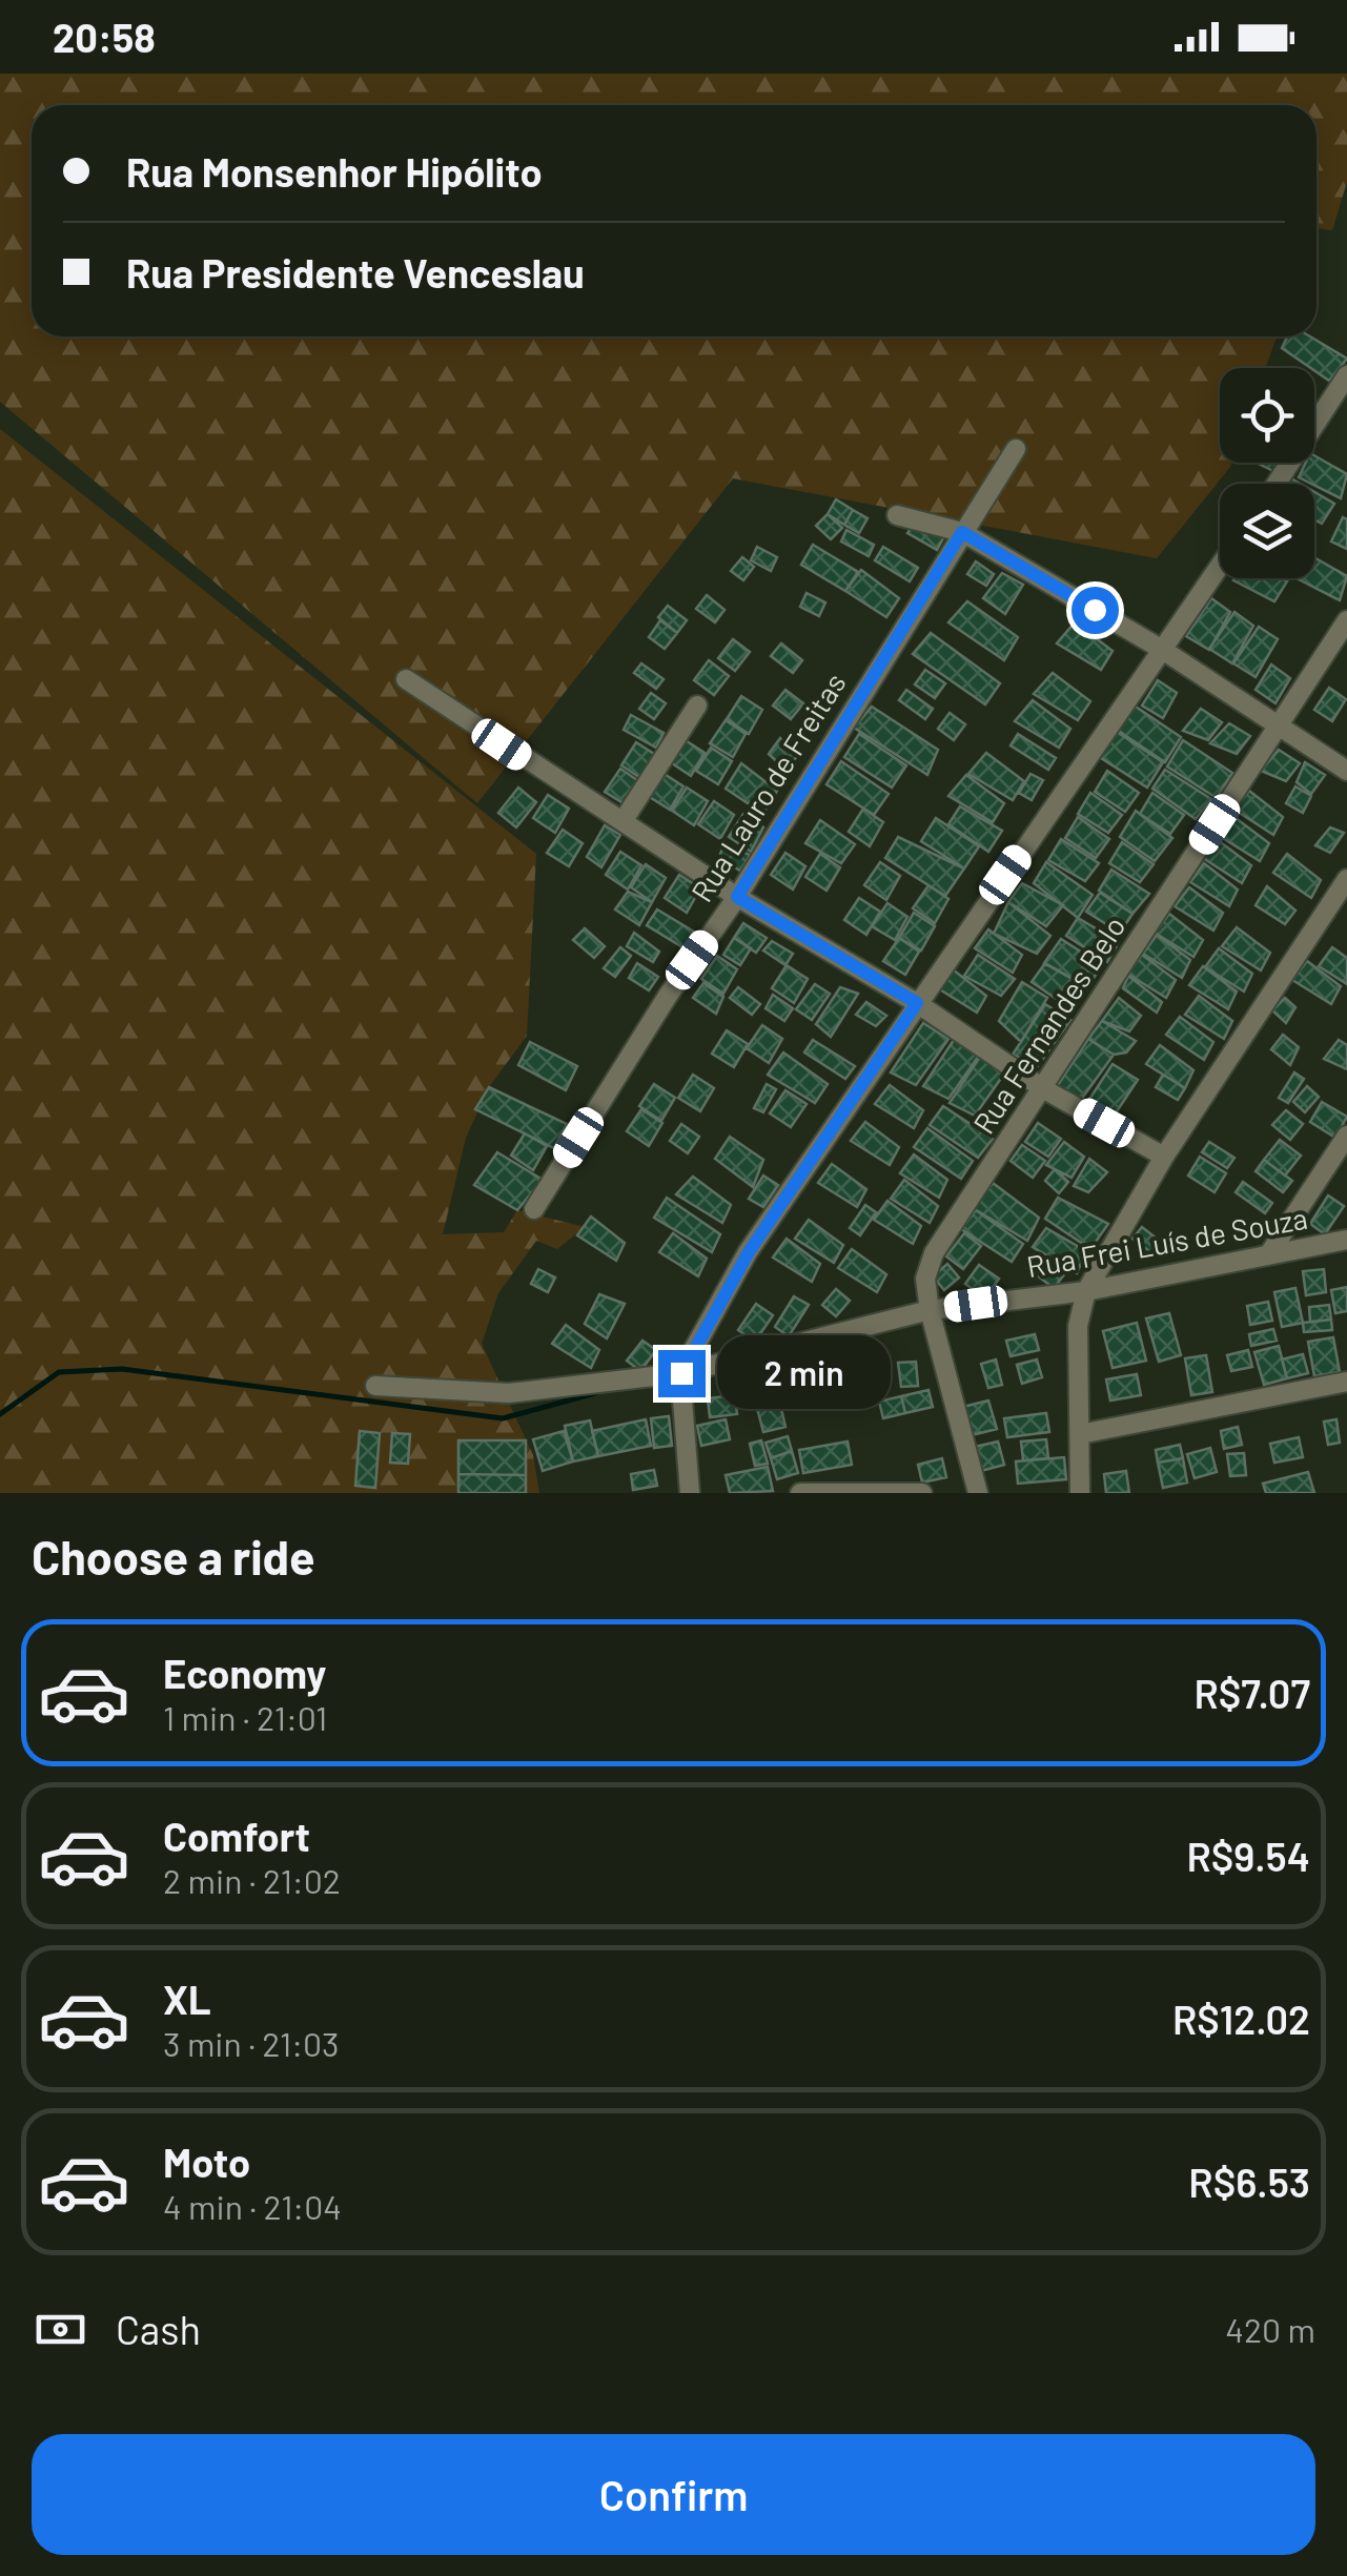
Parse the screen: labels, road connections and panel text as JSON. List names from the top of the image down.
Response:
{
  "streets": {
    "street": ["Rua Lauro de Freitas", "Rua Fernandes Belo", "Rua Frei Luís de Souza"]
  },
  "crossings": [
    ["Rua Fernandes Belo", "Rua Frei Luís de Souza"]
  ],
  "page": {
    "status": "20:58",
    "banner": ["Rua Monsenhor Hipólito", "Rua Presidente Venceslau"],
    "bubble": "2 min",
    "heading": "Choose a ride",
    "list": [
      {
        "name": "Economy",
        "note": "1 min · 21:01",
        "value": "R$7.07"
      },
      {
        "name": "Comfort",
        "note": "2 min · 21:02",
        "value": "R$9.54"
      },
      {
        "name": "XL",
        "note": "3 min · 21:03",
        "value": "R$12.02"
      },
      {
        "name": "Moto",
        "note": "4 min · 21:04",
        "value": "R$6.53"
      }
    ],
    "pay": ["Cash", "420 m"],
    "buttons": "Confirm"
  }
}
